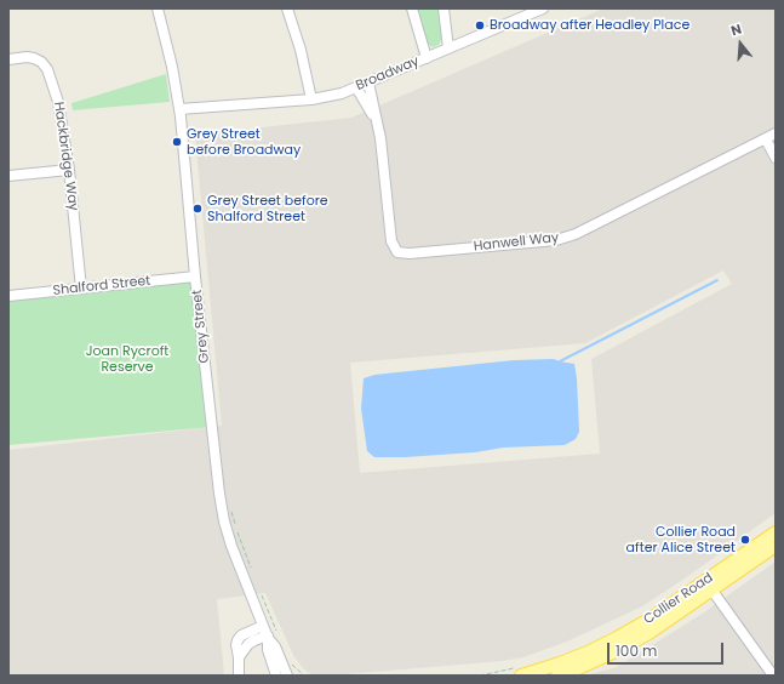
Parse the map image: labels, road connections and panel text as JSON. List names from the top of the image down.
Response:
{
  "streets": {
    "main road": ["Collier Road"],
    "street": [
      "Broadway",
      "Hackbridge Way",
      "Hanwell Way",
      "Shalford Street",
      "Grey Street"
    ]
  },
  "crossings": [
    ["Broadway", "Hanwell Way"],
    ["Broadway", "Grey Street"],
    ["Hackbridge Way", "Shalford Street"],
    ["Shalford Street", "Grey Street"]
  ],
  "parks": ["Joan Rycroft Reserve"],
  "places": [
    "Broadway after Headley Place",
    "Grey Street before Broadway",
    "Grey Street before Shalford Street",
    "Collier Road after Alice Street"
  ],
  "scale_bar": "100 m",
  "north": "top"
}
